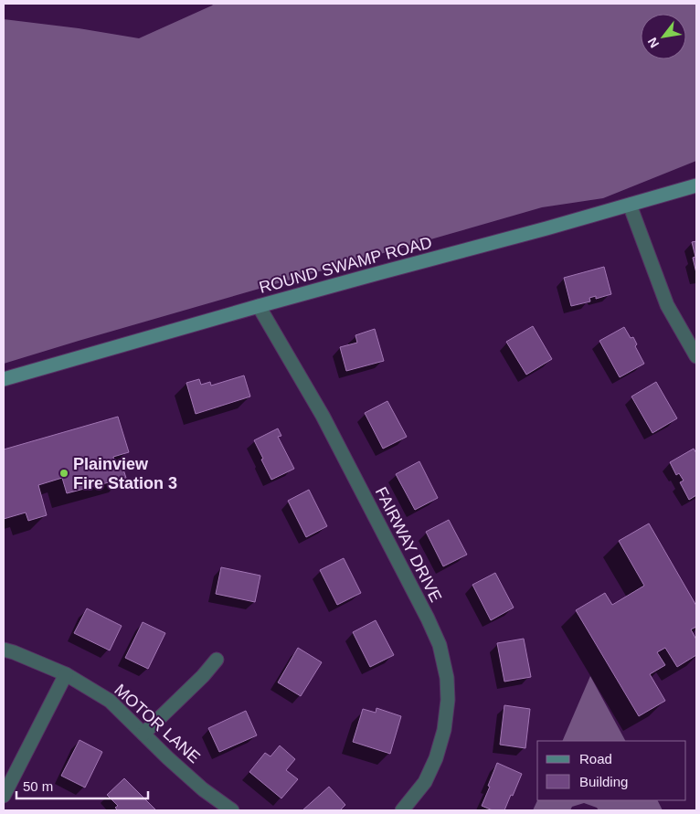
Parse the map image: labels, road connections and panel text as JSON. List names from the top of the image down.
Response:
{
  "streets": {
    "main road": ["ROUND SWAMP ROAD"],
    "street": ["FAIRWAY DRIVE", "MOTOR LANE"]
  },
  "crossings": [
    ["ROUND SWAMP ROAD", "FAIRWAY DRIVE"]
  ],
  "places": ["Plainview Fire Station 3"],
  "legend": ["Road", "Building"],
  "scale_bar": "50 m",
  "north": "bottom left"
}
